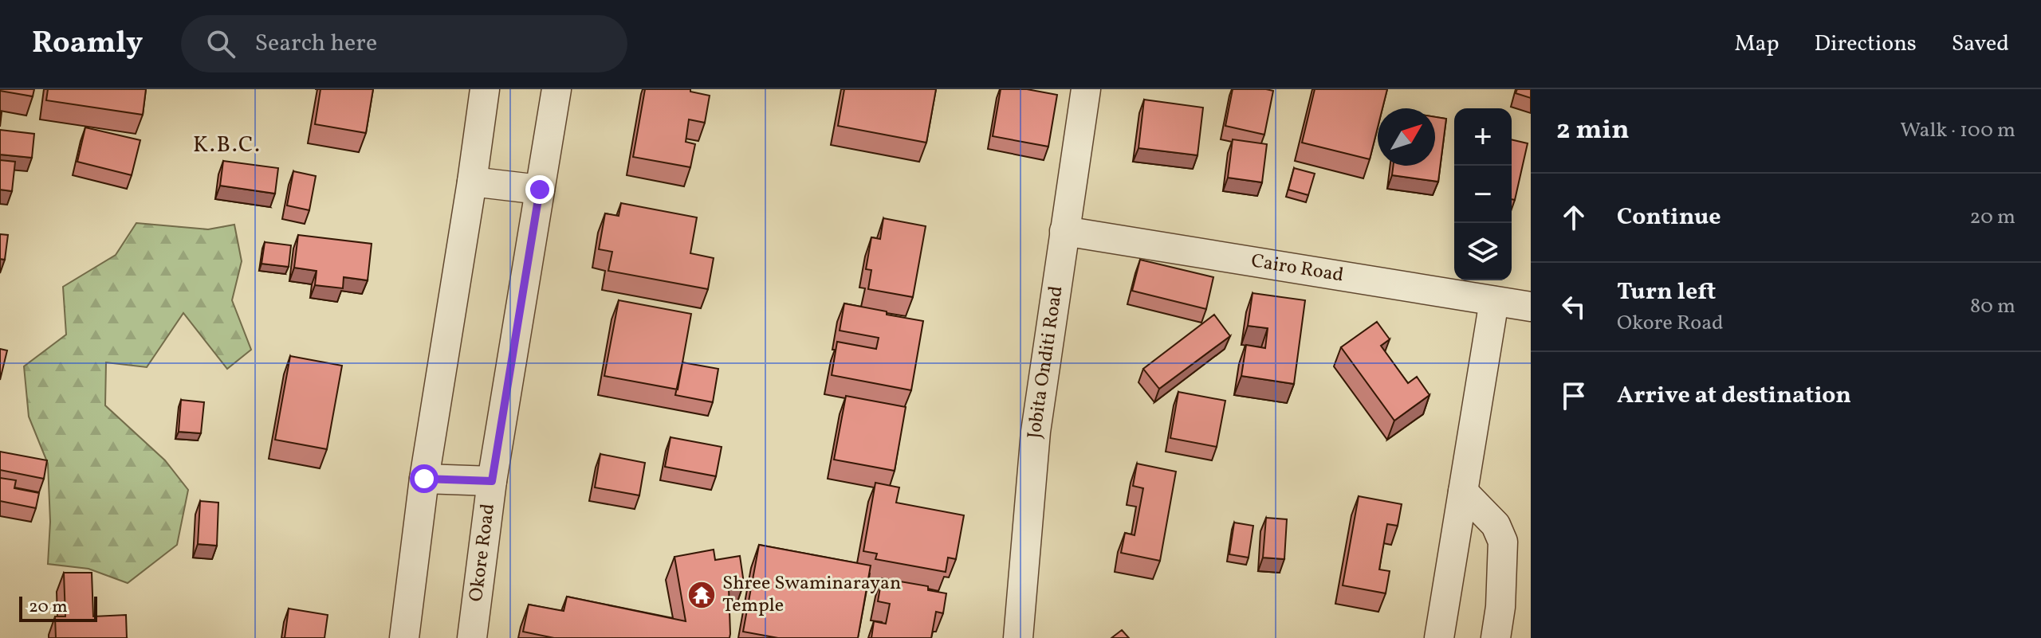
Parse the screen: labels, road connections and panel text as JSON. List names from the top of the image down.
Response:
{
  "streets": {
    "street": ["Cairo Road", "Jobita Onditi Road", "Okore Road"]
  },
  "crossings": [
    ["Cairo Road", "Jobita Onditi Road"]
  ],
  "districts": ["K.B.C."],
  "places": {
    "temple": ["Shree Swaminarayan Temple"]
  },
  "scale_bar": "20 m",
  "north": "top right",
  "page": {
    "header": "Roamly",
    "search": "Search here",
    "nav": ["Map", "Directions", "Saved"],
    "heading": ["2 min", "Walk · 100 m"],
    "map_buttons": ["+", "−"],
    "list": [
      ["Continue", "20 m"],
      ["Turn left", "Okore Road", "80 m"],
      "Arrive at destination"
    ],
    "scale": "20 m"
  }
}
